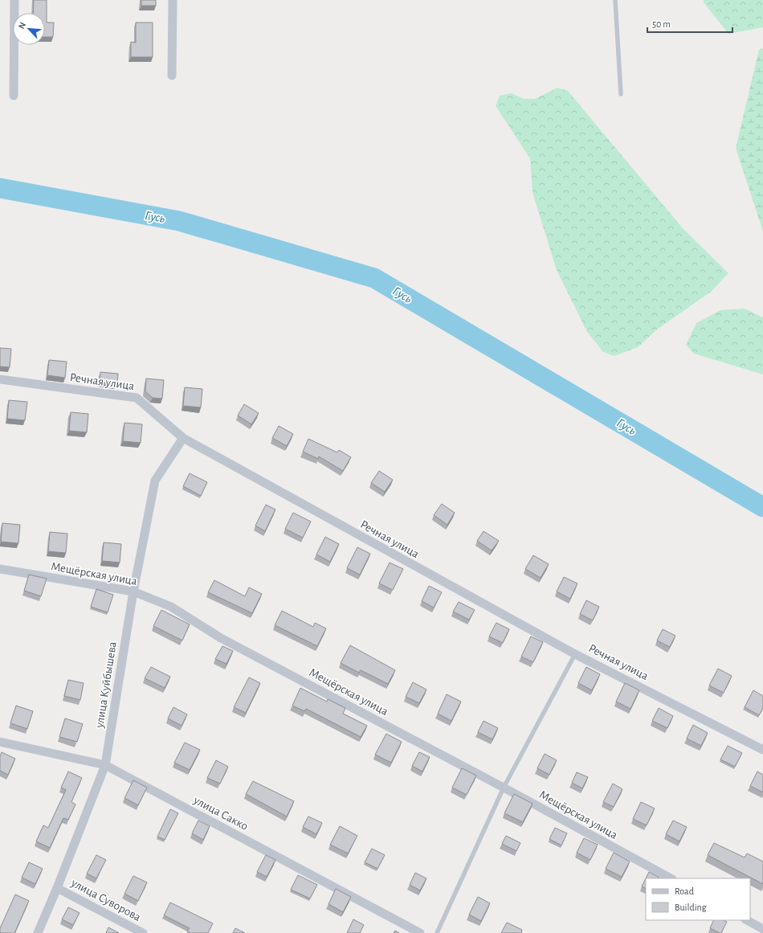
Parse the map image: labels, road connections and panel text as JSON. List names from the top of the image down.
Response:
{
  "streets": {
    "street": [
      "Речная улица",
      "Мещёрская улица",
      "улица Куйбышева",
      "улица Сакко",
      "улица Суворова"
    ]
  },
  "crossings": [
    ["Речная улица", "улица Куйбышева"],
    ["Мещёрская улица", "улица Куйбышева"],
    ["улица Куйбышева", "улица Сакко"],
    ["улица Куйбышева", "улица Суворова"]
  ],
  "water": ["Гусь"],
  "legend": ["Road", "Building"],
  "scale_bar": "50 m",
  "north": "top left"
}
